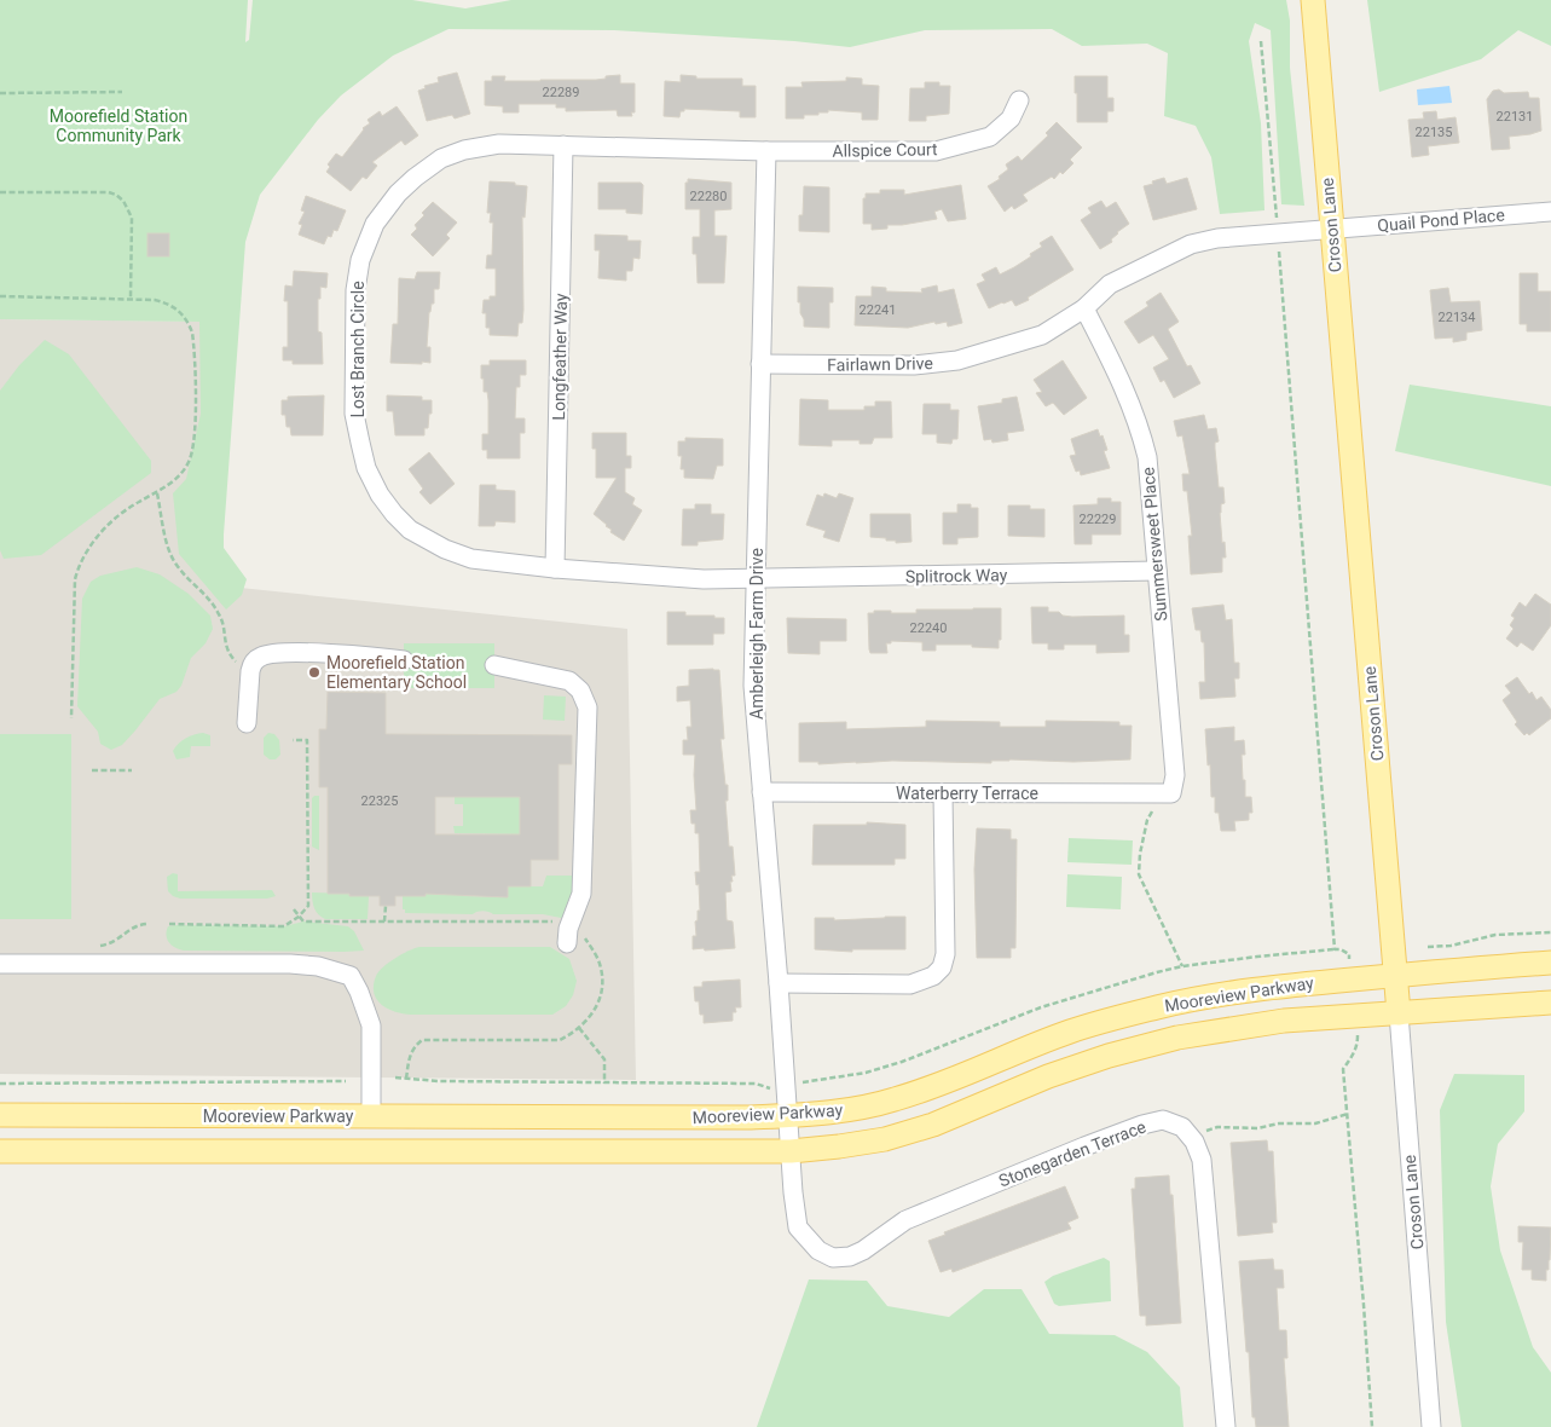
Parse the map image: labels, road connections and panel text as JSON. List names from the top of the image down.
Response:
{
  "streets": {
    "main road": ["Croson Lane", "Mooreview Parkway"],
    "street": [
      "Allspice Court",
      "Quail Pond Place",
      "Lost Branch Circle",
      "Longfeather Way",
      "Fairlawn Drive",
      "Summersweet Place",
      "Splitrock Way",
      "Amberleigh Farm Drive",
      "Waterberry Terrace",
      "Stonegarden Terrace"
    ]
  },
  "crossings": [
    ["Allspice Court", "Lost Branch Circle"],
    ["Allspice Court", "Amberleigh Farm Drive"],
    ["Quail Pond Place", "Croson Lane"],
    ["Quail Pond Place", "Fairlawn Drive"],
    ["Croson Lane", "Fairlawn Drive"],
    ["Croson Lane", "Mooreview Parkway"],
    ["Lost Branch Circle", "Longfeather Way"],
    ["Lost Branch Circle", "Splitrock Way"],
    ["Lost Branch Circle", "Amberleigh Farm Drive"],
    ["Fairlawn Drive", "Summersweet Place"],
    ["Fairlawn Drive", "Amberleigh Farm Drive"],
    ["Summersweet Place", "Splitrock Way"],
    ["Summersweet Place", "Waterberry Terrace"],
    ["Splitrock Way", "Amberleigh Farm Drive"],
    ["Amberleigh Farm Drive", "Waterberry Terrace"],
    ["Amberleigh Farm Drive", "Mooreview Parkway"],
    ["Amberleigh Farm Drive", "Stonegarden Terrace"],
    ["Mooreview Parkway", "Stonegarden Terrace"]
  ],
  "parks": ["Moorefield Station Community Park"],
  "places": ["Moorefield Station Elementary School"],
  "house_numbers": [
    "22289",
    "22131",
    "22135",
    "22280",
    "22241",
    "22134",
    "22229",
    "22240",
    "22325"
  ]
}
